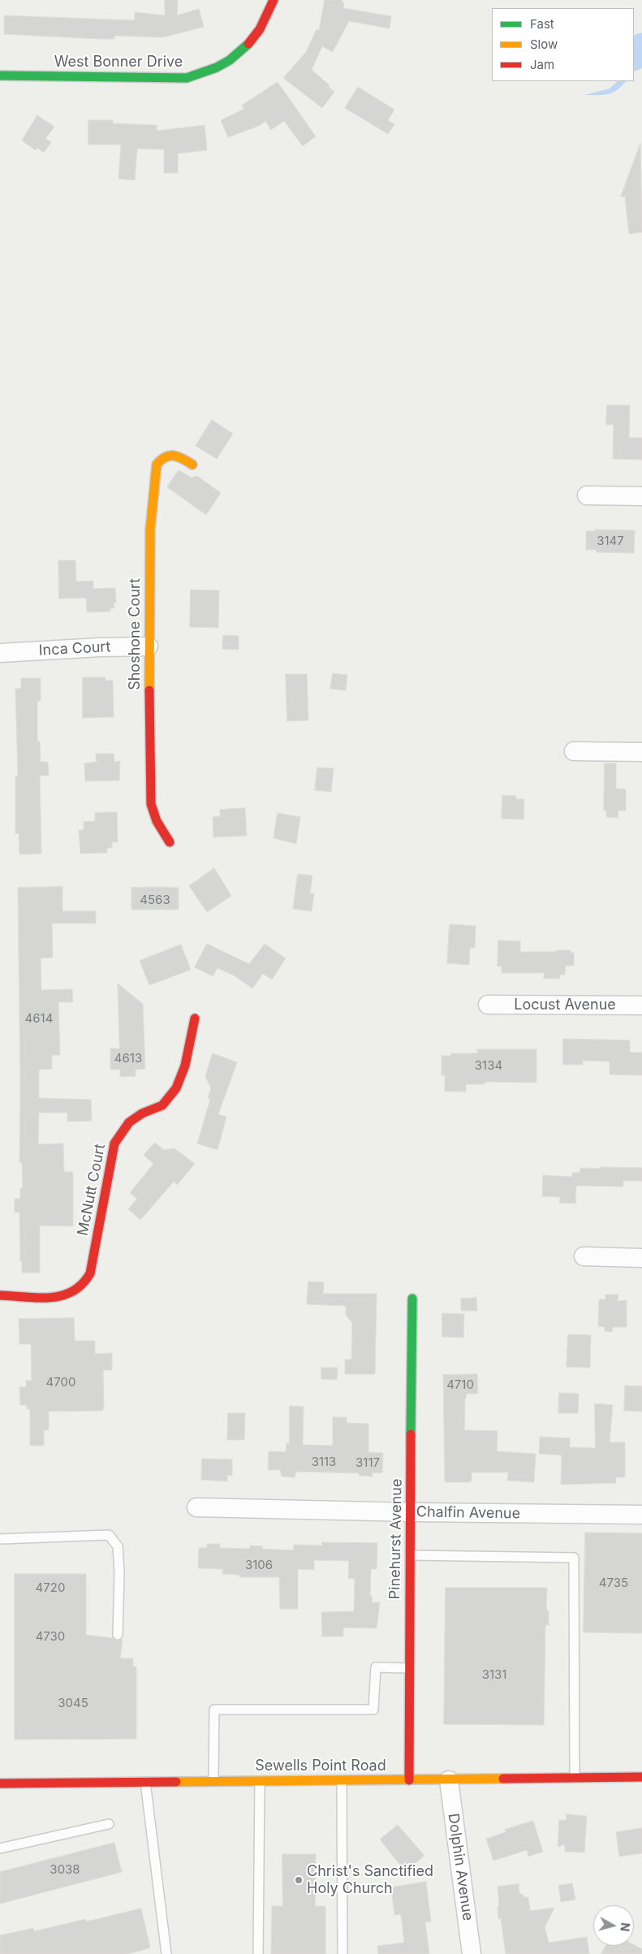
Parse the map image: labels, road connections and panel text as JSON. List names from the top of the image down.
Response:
{
  "streets": {
    "street": [
      "West Bonner Drive",
      "Shoshone Court",
      "Inca Court",
      "Locust Avenue",
      "McNutt Court",
      "Chalfin Avenue",
      "Pinehurst Avenue",
      "Sewells Point Road",
      "Dolphin Avenue"
    ]
  },
  "crossings": [
    ["Shoshone Court", "Inca Court"],
    ["Chalfin Avenue", "Pinehurst Avenue"],
    ["Pinehurst Avenue", "Sewells Point Road"],
    ["Sewells Point Road", "Dolphin Avenue"]
  ],
  "places": ["Christ's Sanctified Holy Church"],
  "house_numbers": [
    "3147",
    "4563",
    "4614",
    "4613",
    "3134",
    "4700",
    "4710",
    "3113",
    "3117",
    "3106",
    "4735",
    "4720",
    "4730",
    "3131",
    "3045",
    "3038"
  ],
  "legend": ["Fast", "Slow", "Jam"],
  "north": "right"
}
